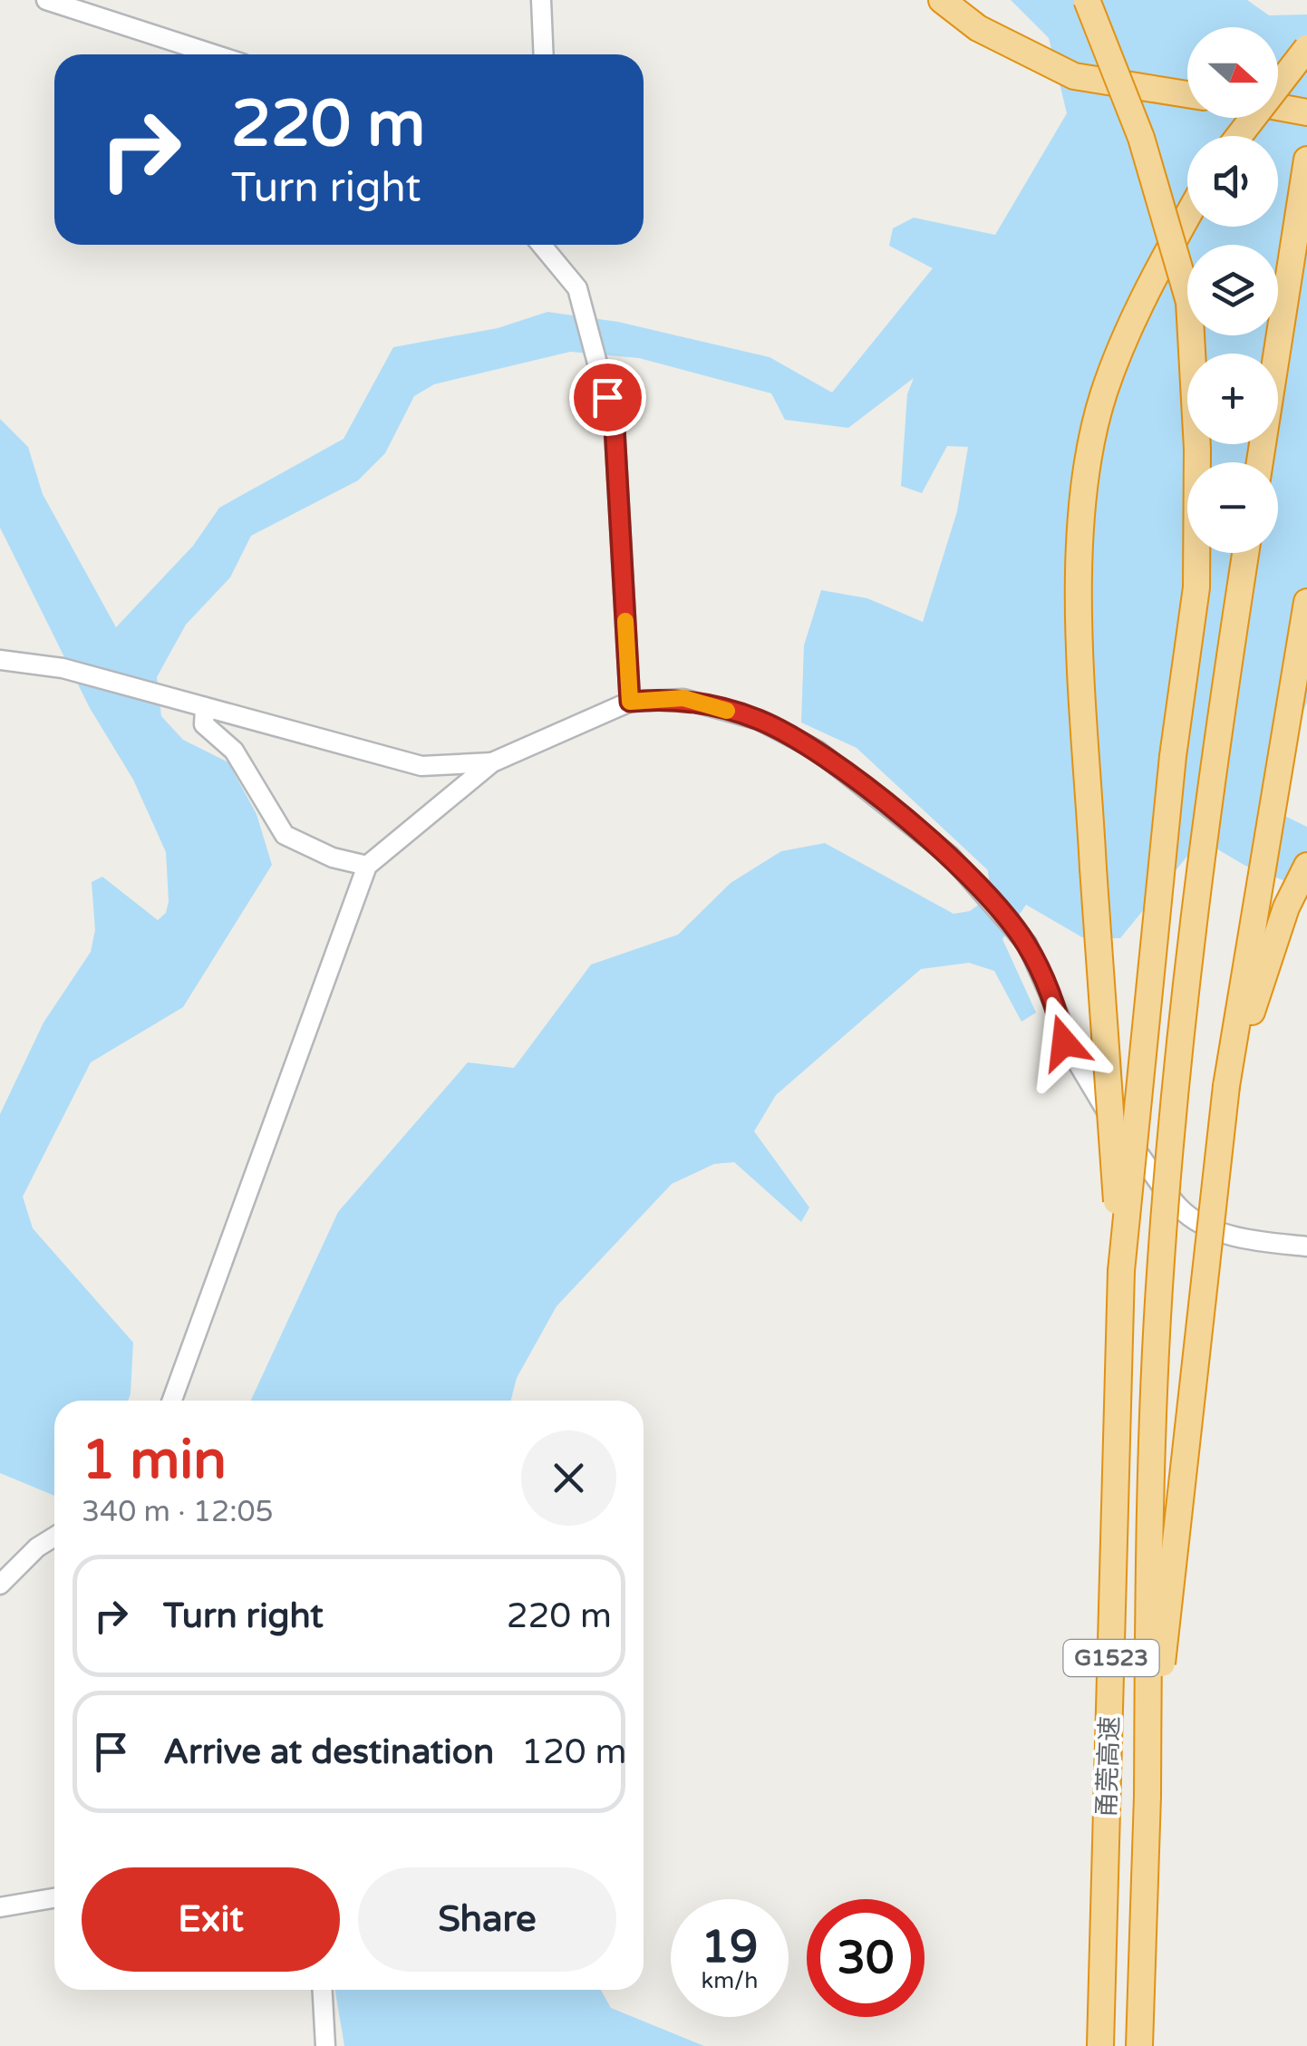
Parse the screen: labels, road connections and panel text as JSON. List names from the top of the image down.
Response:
{
  "streets": {
    "highway": ["G1523", "甬莞高速"]
  },
  "north": "right",
  "page": {
    "map_buttons": ["+", "−"],
    "turn": ["220 m", "Turn right"],
    "heading": ["1 min", "340 m · 12:05"],
    "list": [
      {
        "name": "Turn right",
        "value": "220 m"
      },
      {
        "name": "Arrive at destination",
        "value": "120 m"
      }
    ],
    "buttons": ["Exit", "Share"],
    "speed": "19 km/h",
    "limit": "30"
  }
}
